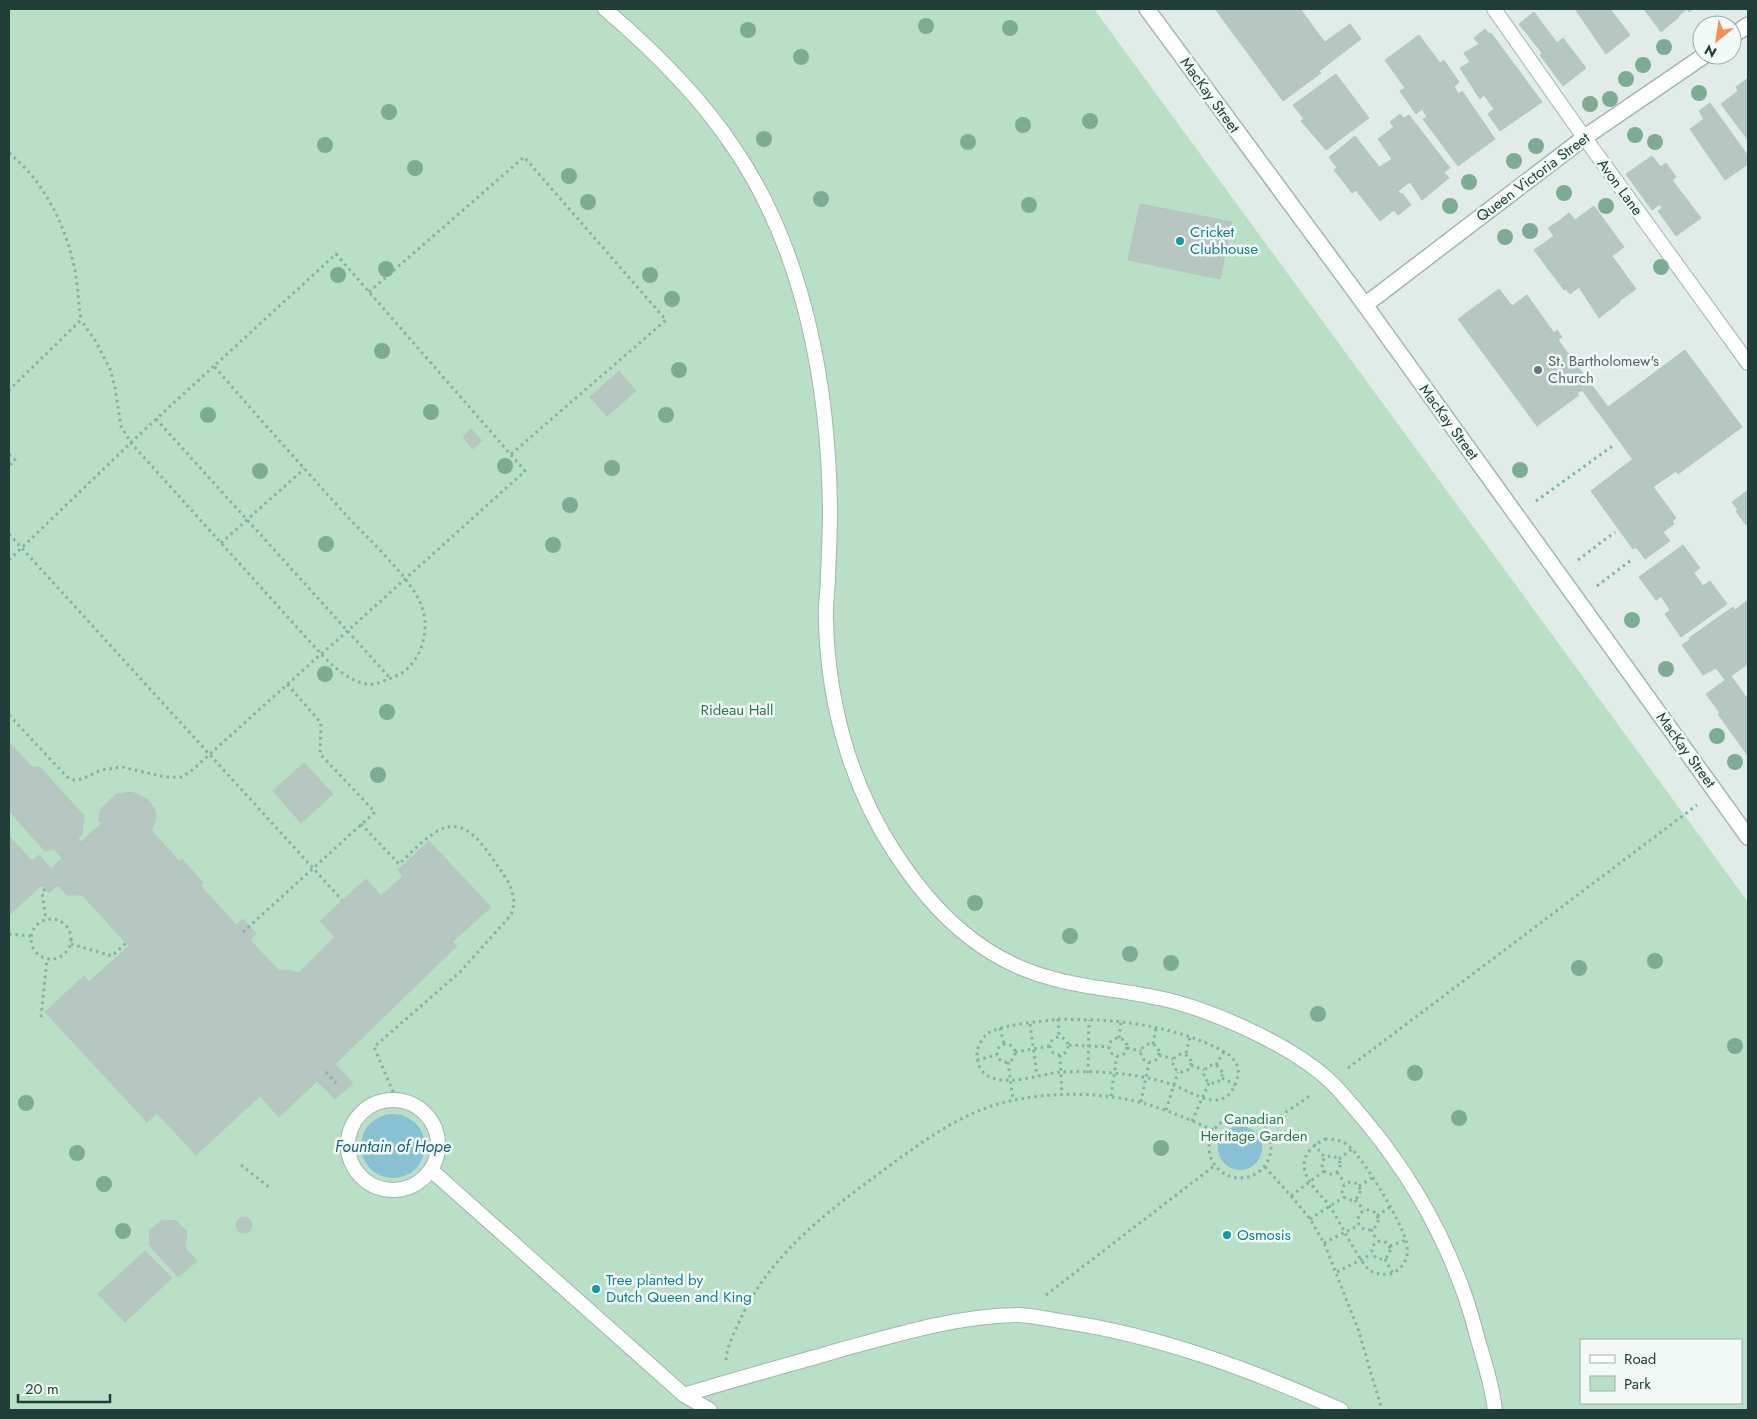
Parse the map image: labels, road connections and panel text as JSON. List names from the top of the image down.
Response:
{
  "streets": {
    "street": ["MacKay Street", "Queen Victoria Street"],
    "lane": ["Avon Lane"]
  },
  "crossings": [
    ["MacKay Street", "Queen Victoria Street"],
    ["Queen Victoria Street", "Avon Lane"]
  ],
  "water": ["Fountain of Hope"],
  "parks": ["Rideau Hall", "Canadian Heritage Garden"],
  "places": [
    "Cricket Clubhouse",
    "St. Bartholomew's Church",
    "Osmosis",
    "Tree planted by Dutch Queen and King"
  ],
  "legend": ["Road", "Park"],
  "scale_bar": "20 m",
  "north": "bottom left"
}
